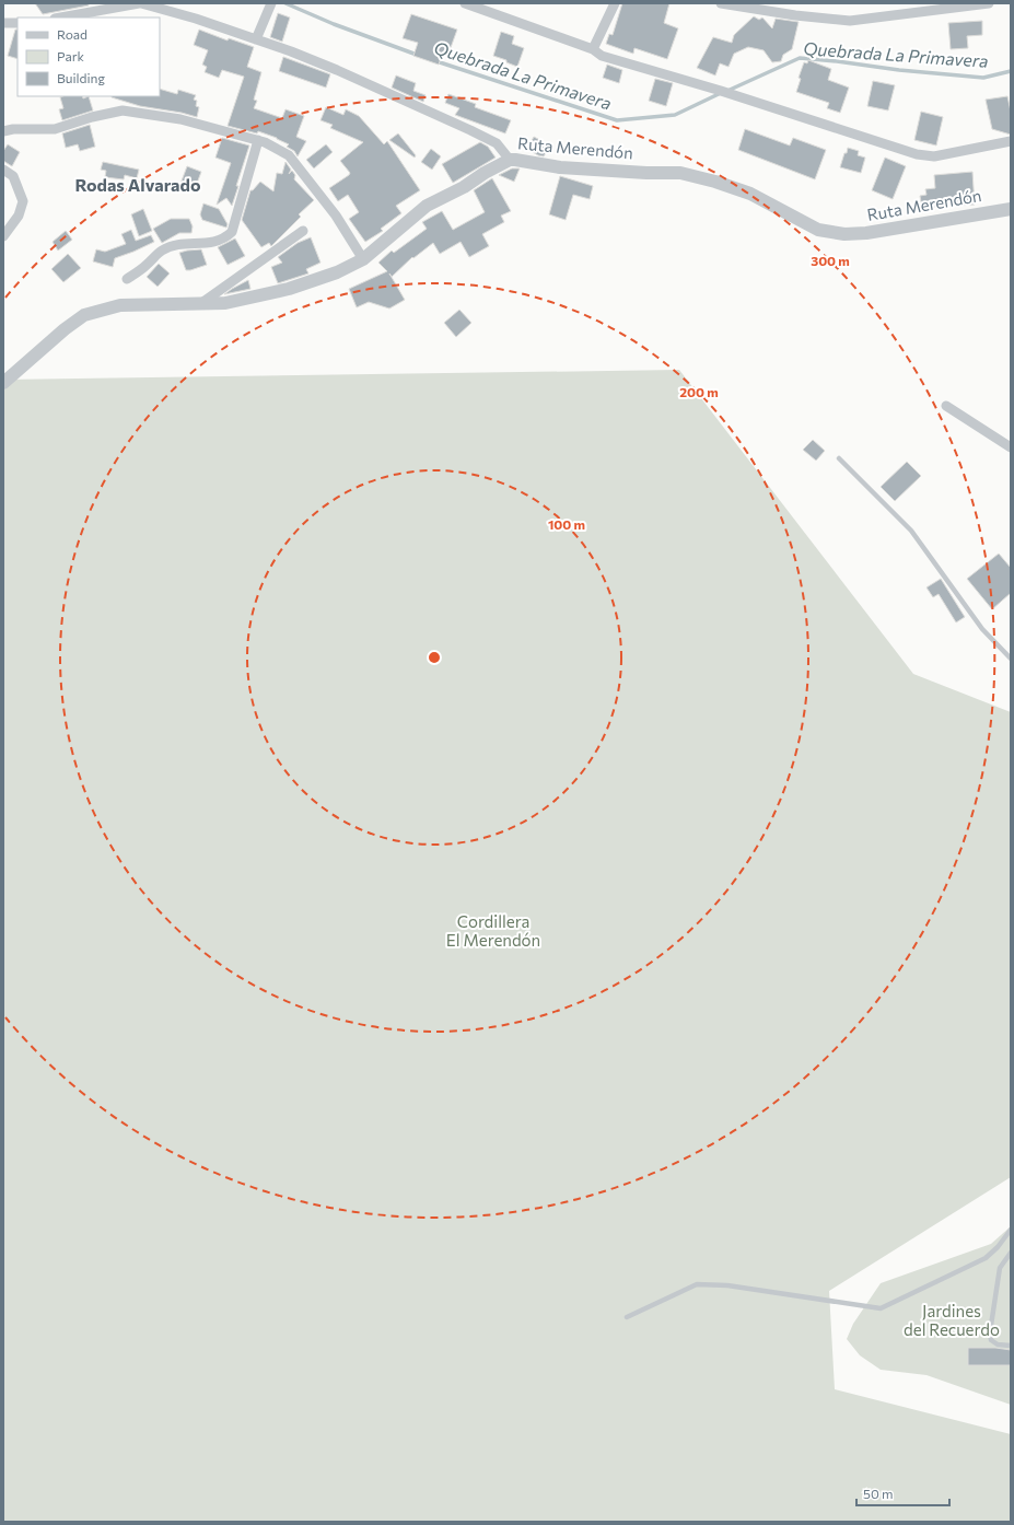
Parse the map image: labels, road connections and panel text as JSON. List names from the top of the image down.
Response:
{
  "streets": {
    "street": ["Ruta Merendón"]
  },
  "districts": ["Rodas Alvarado"],
  "water": ["Quebrada La Primavera"],
  "parks": ["Cordillera El Merendón", "Jardines del Recuerdo"],
  "legend": ["Road", "Park", "Building"],
  "scale_bar": "50 m",
  "rings": ["300 m", "200 m", "100 m"]
}
